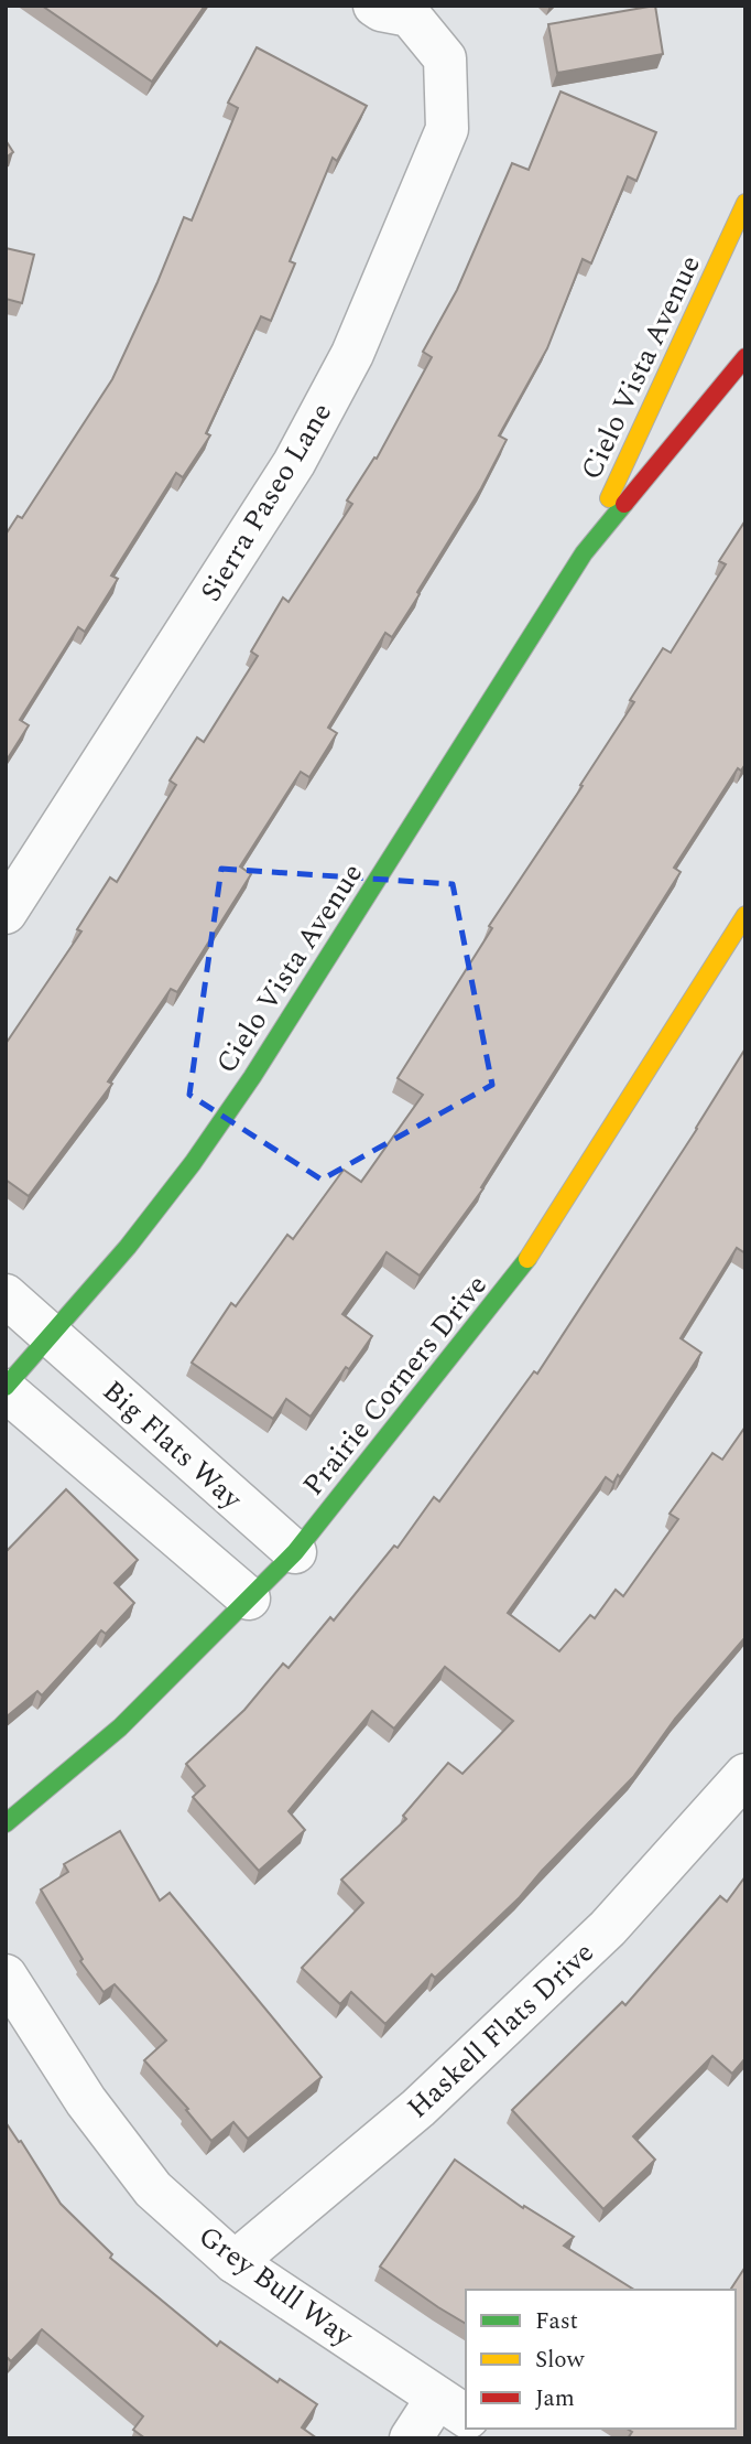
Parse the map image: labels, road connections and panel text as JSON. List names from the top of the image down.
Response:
{
  "streets": {
    "street": [
      "Cielo Vista Avenue",
      "Sierra Paseo Lane",
      "Prairie Corners Drive",
      "Big Flats Way",
      "Haskell Flats Drive",
      "Grey Bull Way"
    ]
  },
  "crossings": [
    ["Cielo Vista Avenue", "Big Flats Way"],
    ["Prairie Corners Drive", "Big Flats Way"],
    ["Haskell Flats Drive", "Grey Bull Way"]
  ],
  "legend": ["Fast", "Slow", "Jam"]
}
